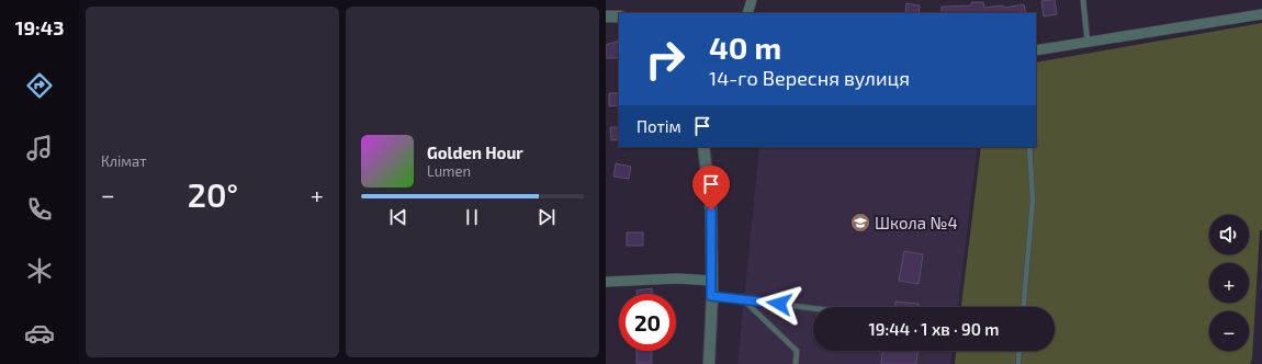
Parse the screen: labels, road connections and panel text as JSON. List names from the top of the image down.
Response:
{
  "places": {
    "school or university": ["Школа №4"]
  },
  "page": {
    "tabs": "19:43",
    "tile": "Клімат",
    "turn": ["40 m", "14-го Вересня вулиця"],
    "then": "Потім",
    "song": ["Golden Hour", "Lumen"],
    "heat": ["−", "20°", "+"],
    "map_buttons": ["+", "−"],
    "limit": "20",
    "trip": "19:44 · 1 хв · 90 m"
  }
}
